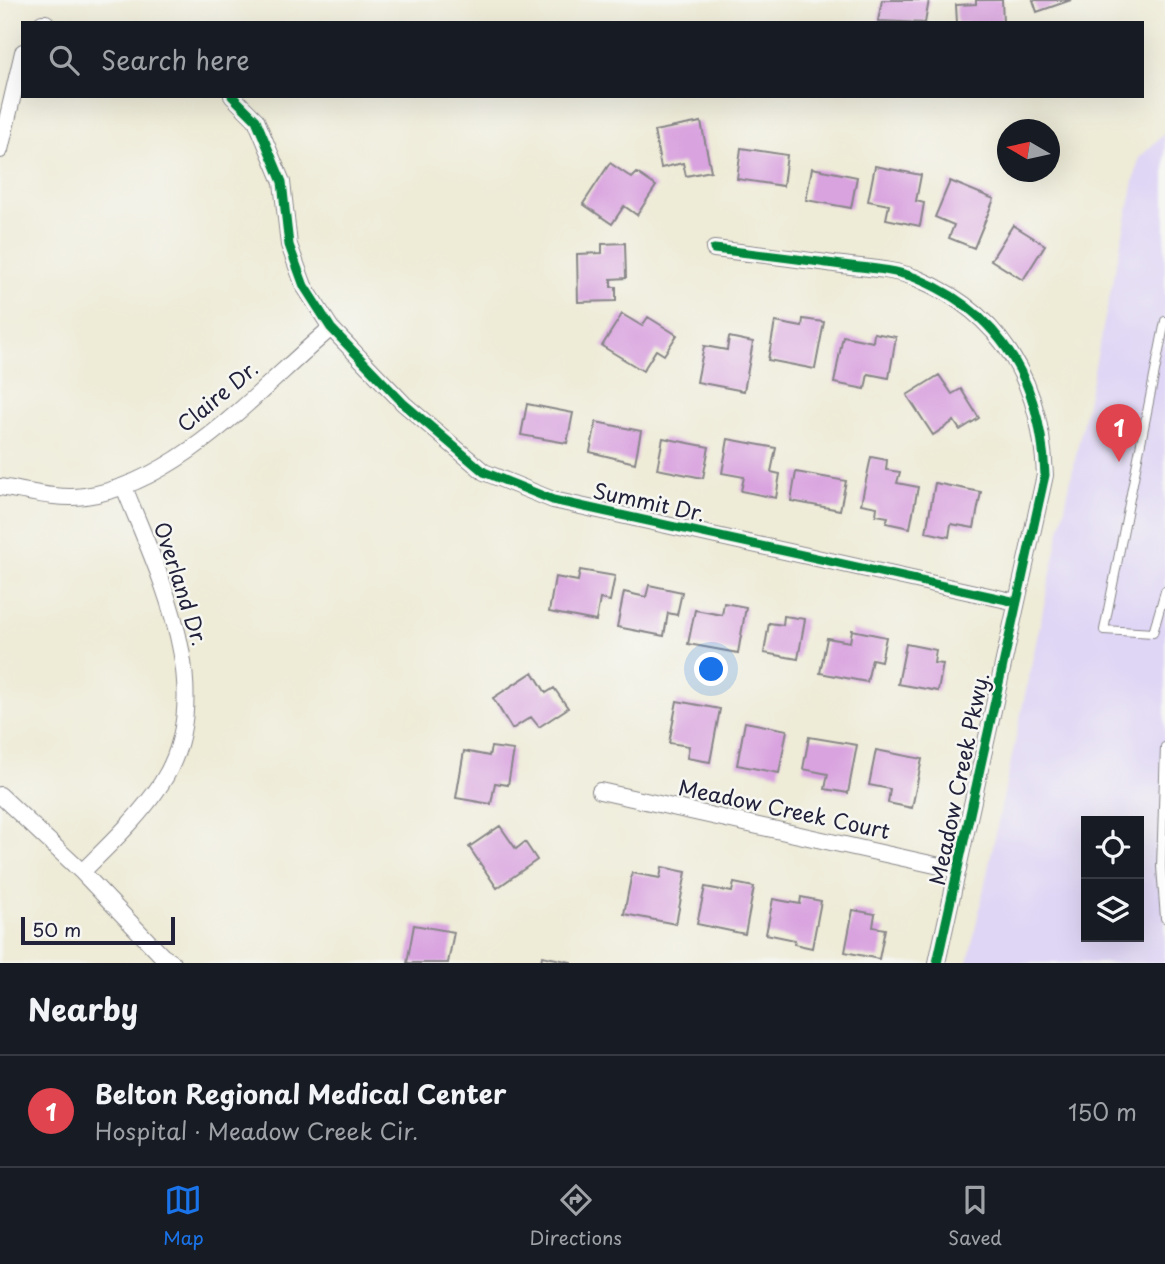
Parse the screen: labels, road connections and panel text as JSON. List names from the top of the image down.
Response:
{
  "streets": {
    "street": [
      "Claire Dr.",
      "Summit Dr.",
      "Overland Dr.",
      "Meadow Creek Pkwy.",
      "Meadow Creek Court"
    ]
  },
  "crossings": [
    ["Claire Dr.", "Summit Dr."],
    ["Claire Dr.", "Overland Dr."],
    ["Summit Dr.", "Meadow Creek Pkwy."],
    ["Meadow Creek Pkwy.", "Meadow Creek Court"]
  ],
  "scale_bar": "50 m",
  "north": "left",
  "page": {
    "search": "Search here",
    "pins": "1",
    "scale": "50 m",
    "heading": "Nearby",
    "list": [
      {
        "mark": "1",
        "name": "Belton Regional Medical Center",
        "note": "Hospital · Meadow Creek Cir.",
        "value": "150 m"
      }
    ],
    "nav": ["Map", "Directions", "Saved"]
  }
}
